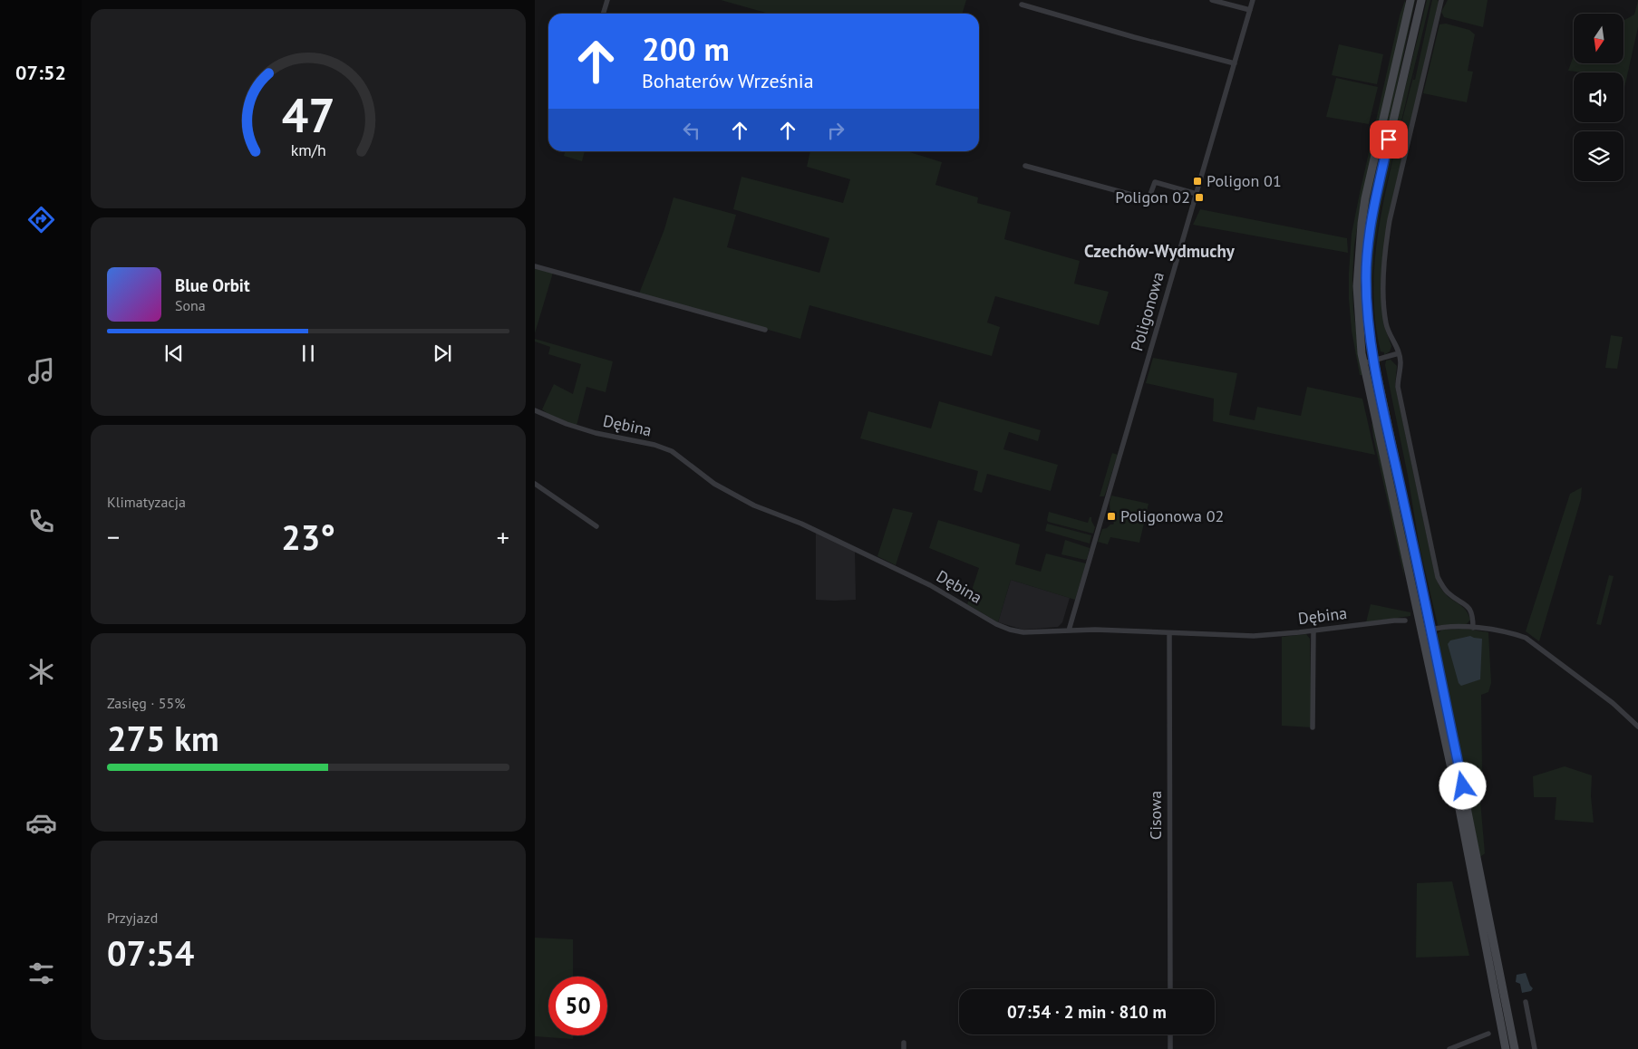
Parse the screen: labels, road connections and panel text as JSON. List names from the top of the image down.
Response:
{
  "streets": {
    "street": ["Poligonowa", "Dębina", "Cisowa"]
  },
  "crossings": [
    ["Poligonowa", "Dębina"],
    ["Dębina", "Cisowa"]
  ],
  "districts": ["Czechów-Wydmuchy"],
  "places": {
    "transit": ["Poligon 01", "Poligon 02", "Poligonowa 02"]
  },
  "north": "bottom",
  "page": {
    "tabs": "07:52",
    "turn": ["200 m", "Bohaterów Września"],
    "song": ["Blue Orbit", "Sona"],
    "tile": [
      "Klimatyzacja",
      ["Zasięg · 55%", "275 km"],
      ["Przyjazd", "07:54"]
    ],
    "heat": ["−", "23°", "+"],
    "limit": "50",
    "trip": "07:54 · 2 min · 810 m",
    "gauge": ["47", "km/h"]
  }
}
